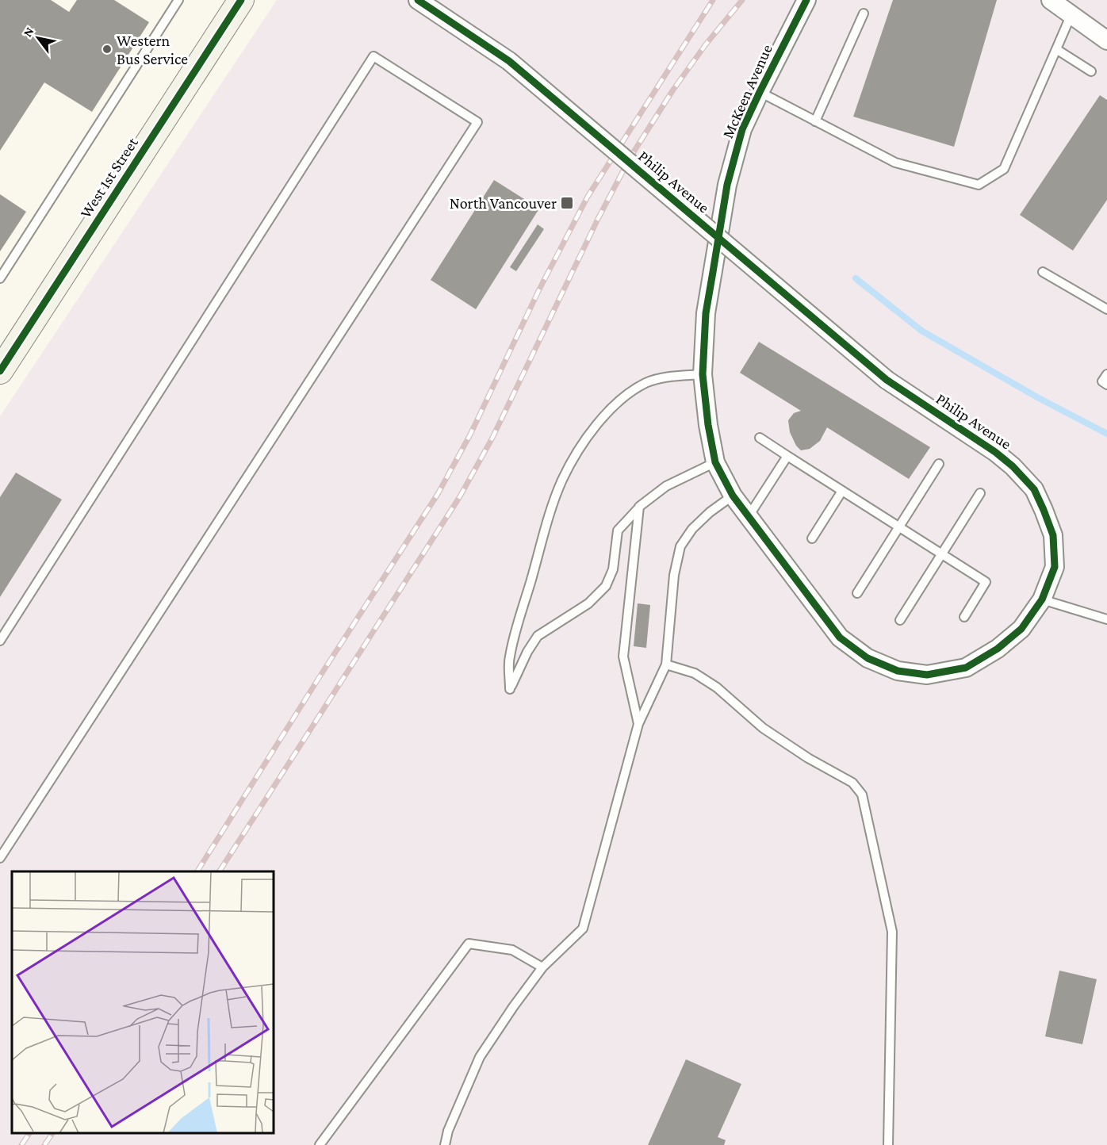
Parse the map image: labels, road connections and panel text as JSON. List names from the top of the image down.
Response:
{
  "streets": {
    "street": ["McKeen Avenue", "West 1st Street", "Philip Avenue"]
  },
  "crossings": [
    ["McKeen Avenue", "Philip Avenue"]
  ],
  "places": {
    "other": ["Western Bus Service"],
    "transit": ["North Vancouver"]
  },
  "north": "top left"
}
